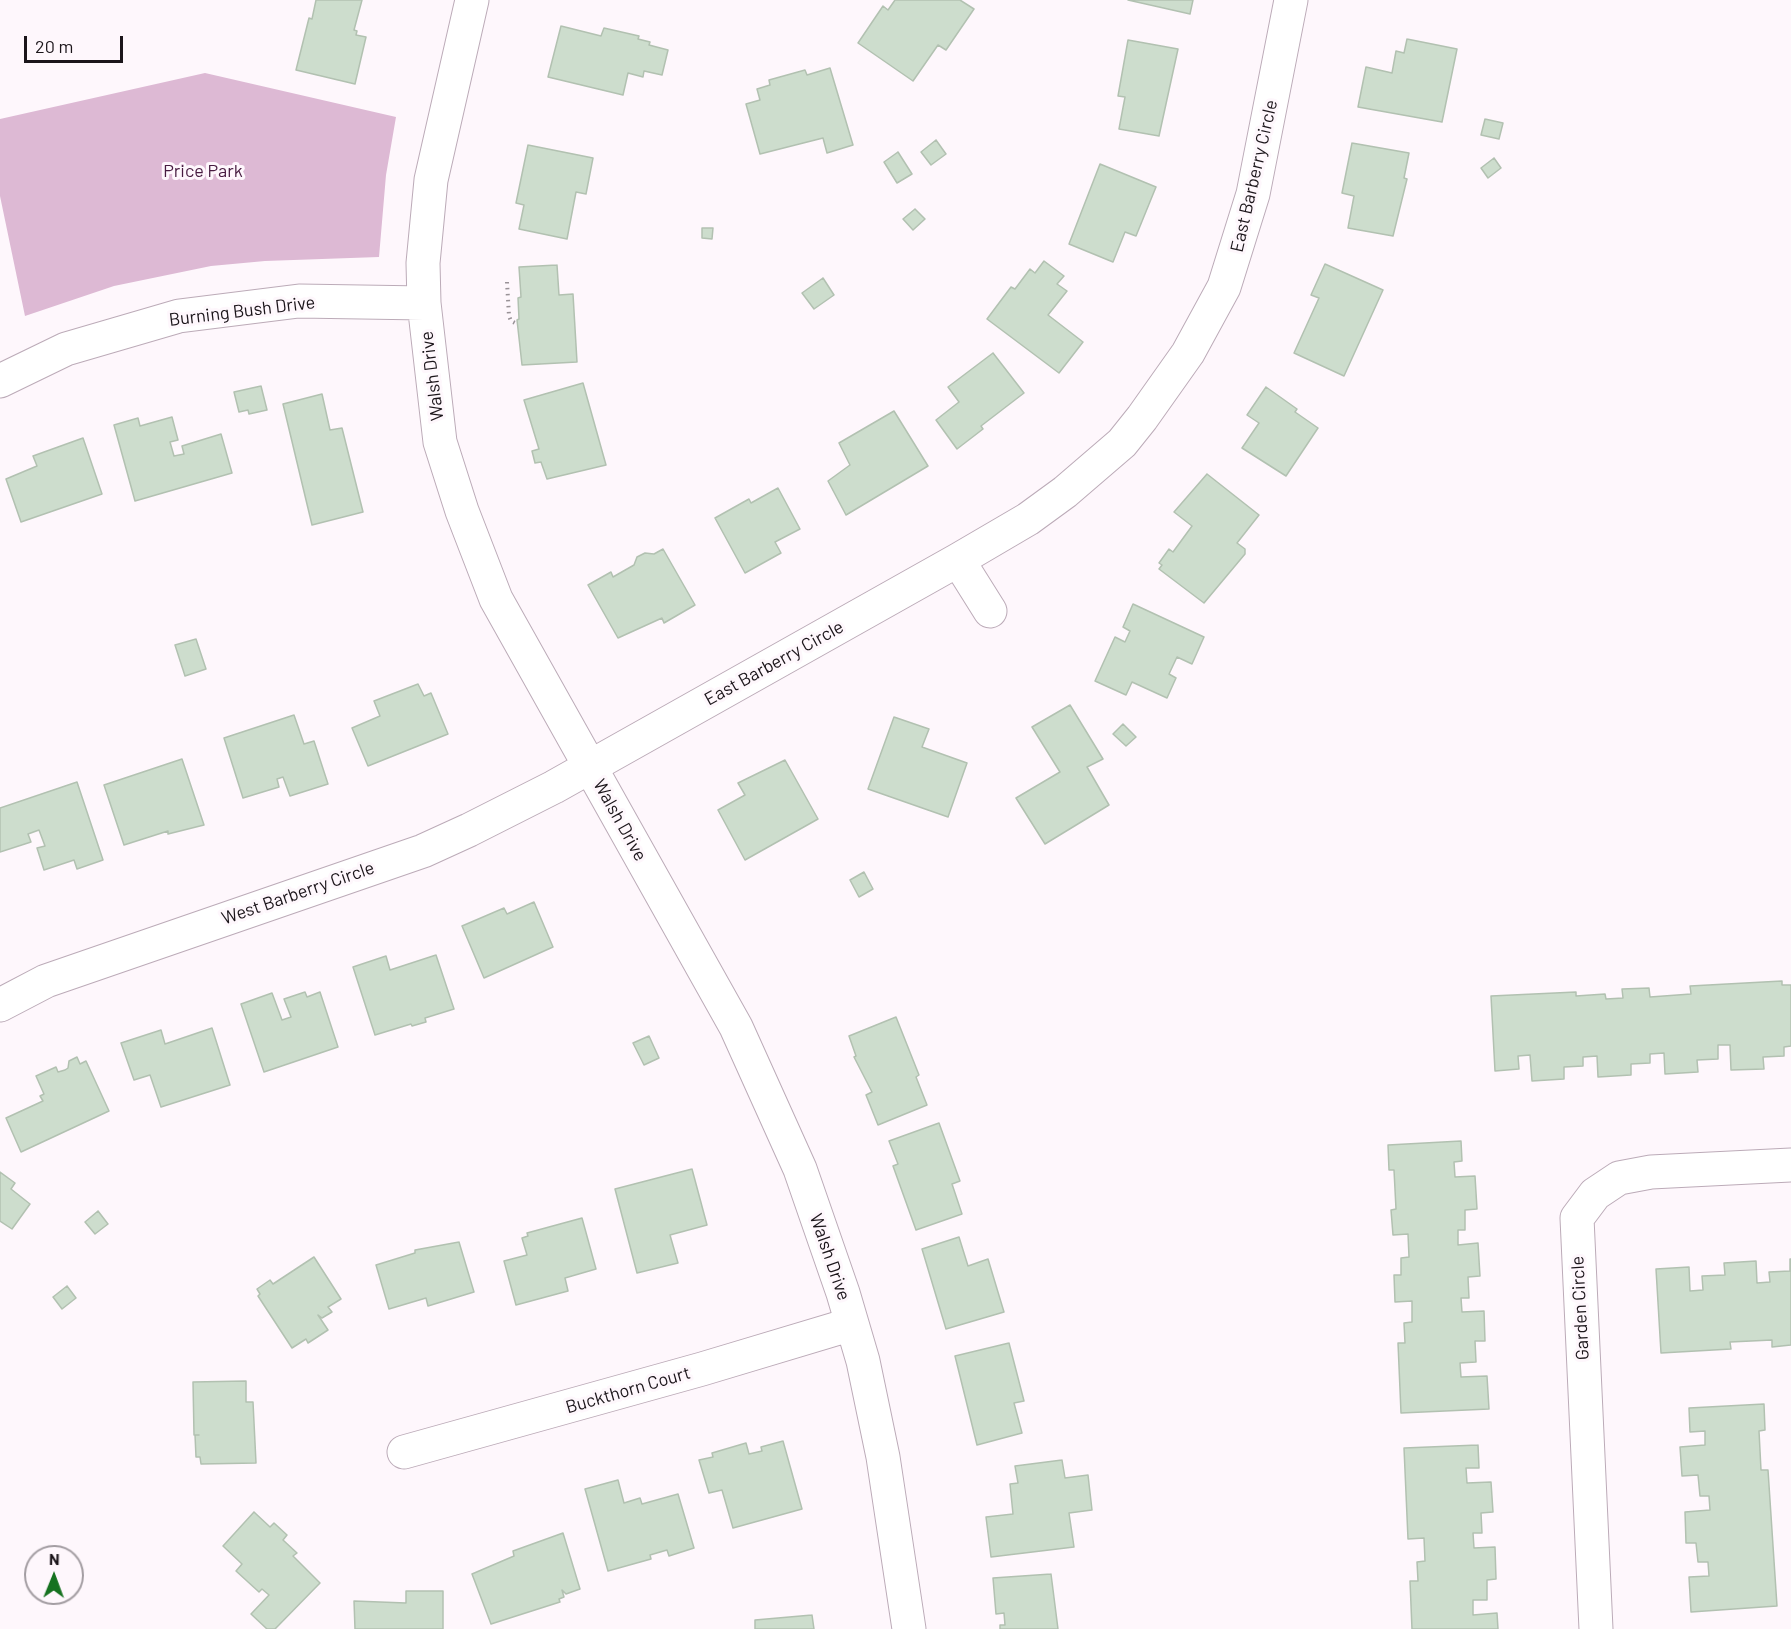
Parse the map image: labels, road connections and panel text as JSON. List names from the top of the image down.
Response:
{
  "streets": {
    "street": [
      "East Barberry Circle",
      "Burning Bush Drive",
      "Walsh Drive",
      "West Barberry Circle",
      "Garden Circle",
      "Buckthorn Court"
    ]
  },
  "crossings": [
    ["East Barberry Circle", "Walsh Drive"],
    ["East Barberry Circle", "West Barberry Circle"],
    ["Burning Bush Drive", "Walsh Drive"],
    ["Walsh Drive", "West Barberry Circle"],
    ["Walsh Drive", "Buckthorn Court"]
  ],
  "parks": ["Price Park"],
  "scale_bar": "20 m",
  "north": "top"
}
